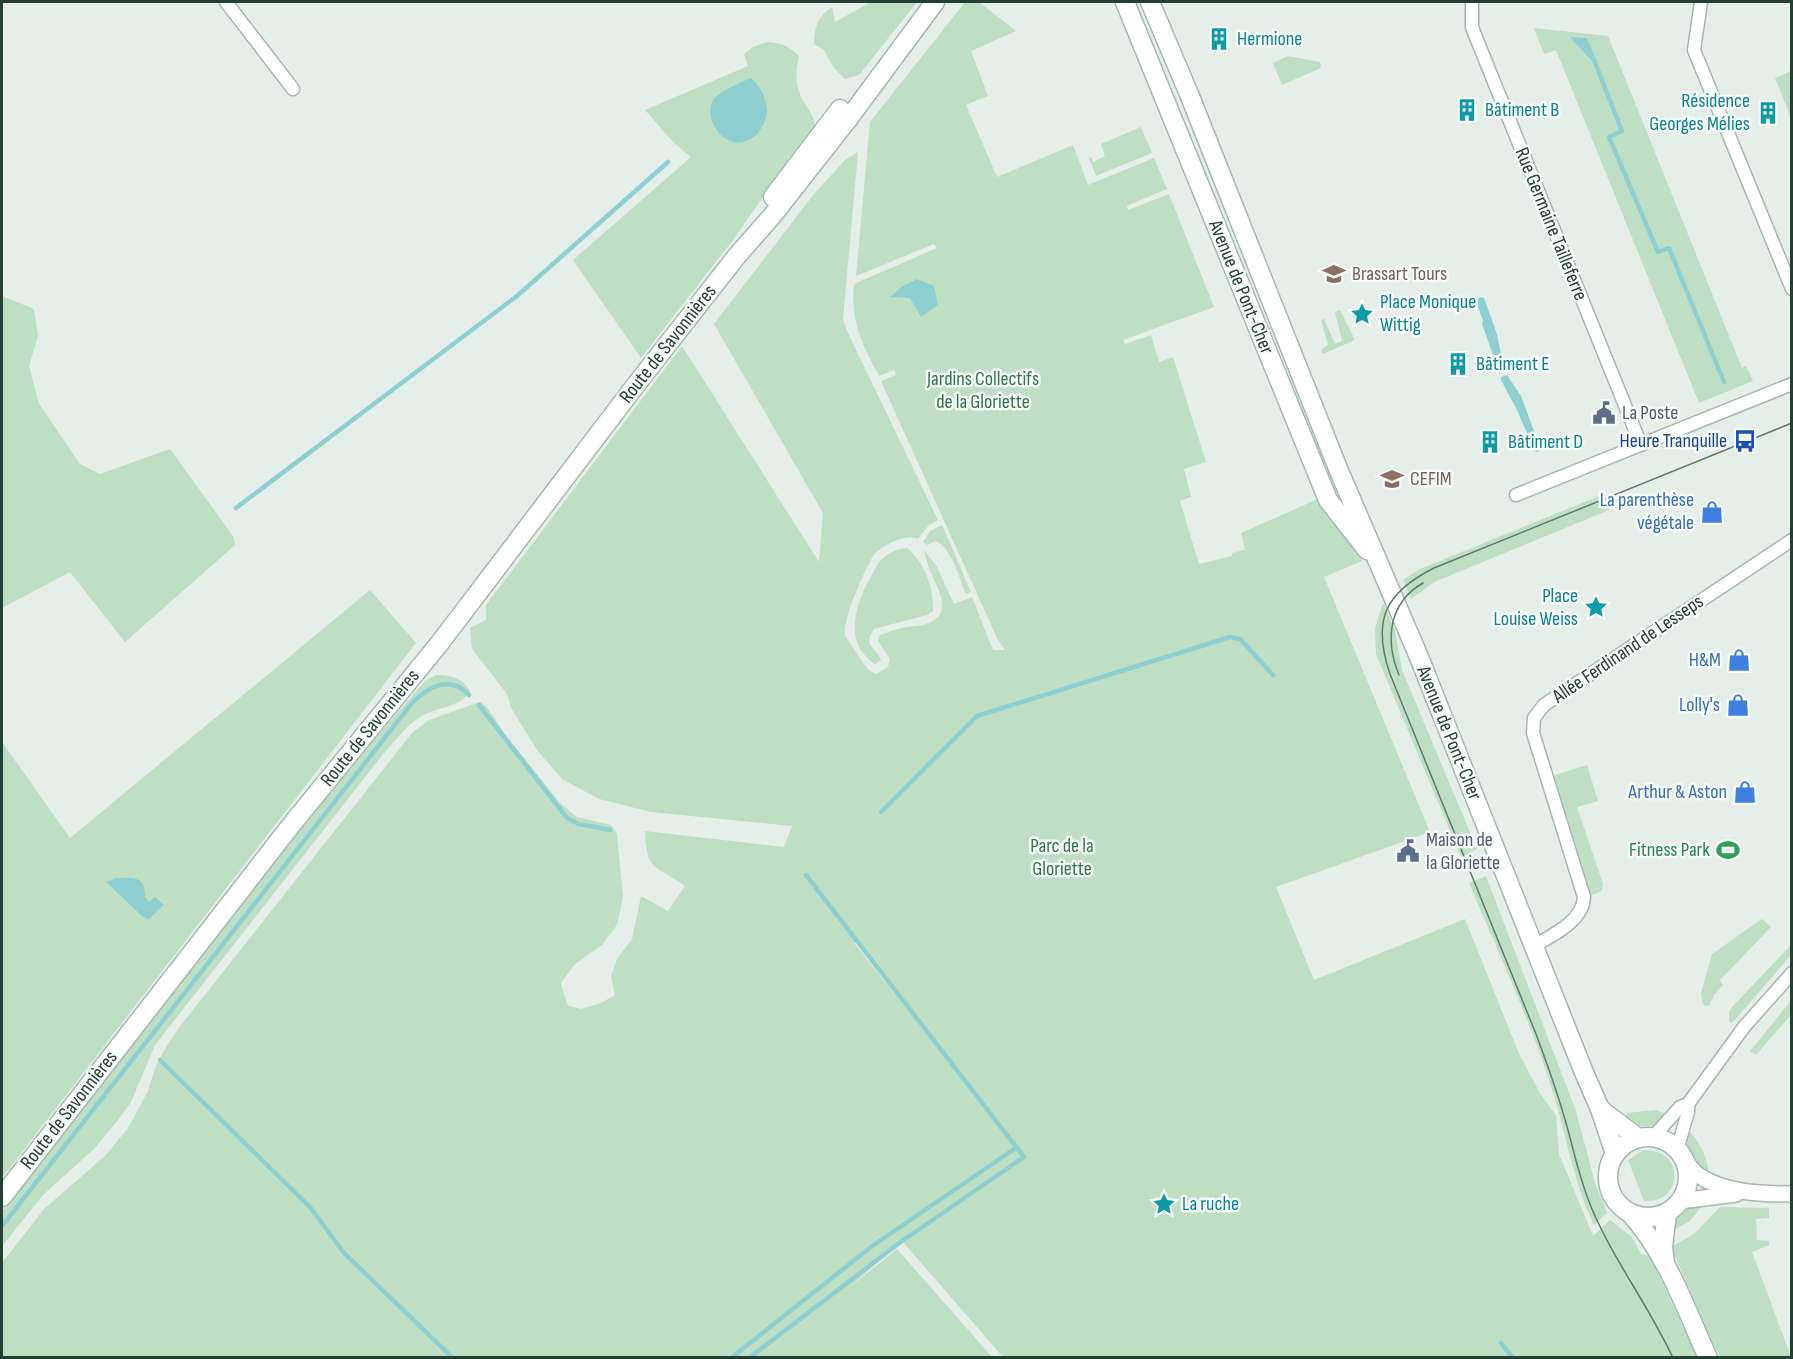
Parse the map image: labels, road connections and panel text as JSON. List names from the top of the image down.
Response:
{
  "streets": {
    "main road": ["Avenue de Pont-Cher", "Route de Savonnières"],
    "street": ["Rue Germaine Tailleferre", "Allée Ferdinand de Lesseps"]
  },
  "crossings": [
    ["Avenue de Pont-Cher", "Allée Ferdinand de Lesseps"]
  ],
  "parks": ["Jardins Collectifs de la Gloriette", "Parc de la Gloriette"],
  "places": {
    "building": [
      "Hermione",
      "Bâtiment B",
      "Résidence Georges Mélies",
      "Bâtiment E",
      "Bâtiment D"
    ],
    "school or university": ["Brassart Tours", "CEFIM"],
    "place": ["Place Monique Wittig", "Place Louise Weiss", "La ruche"],
    "public building": ["La Poste", "Maison de la Gloriette"],
    "bus stop": ["Heure Tranquille"],
    "shop": [
      "La parenthèse végétale",
      "H&M",
      "Lolly's",
      "Arthur & Aston"
    ],
    "sports": ["Fitness Park"]
  }
}
